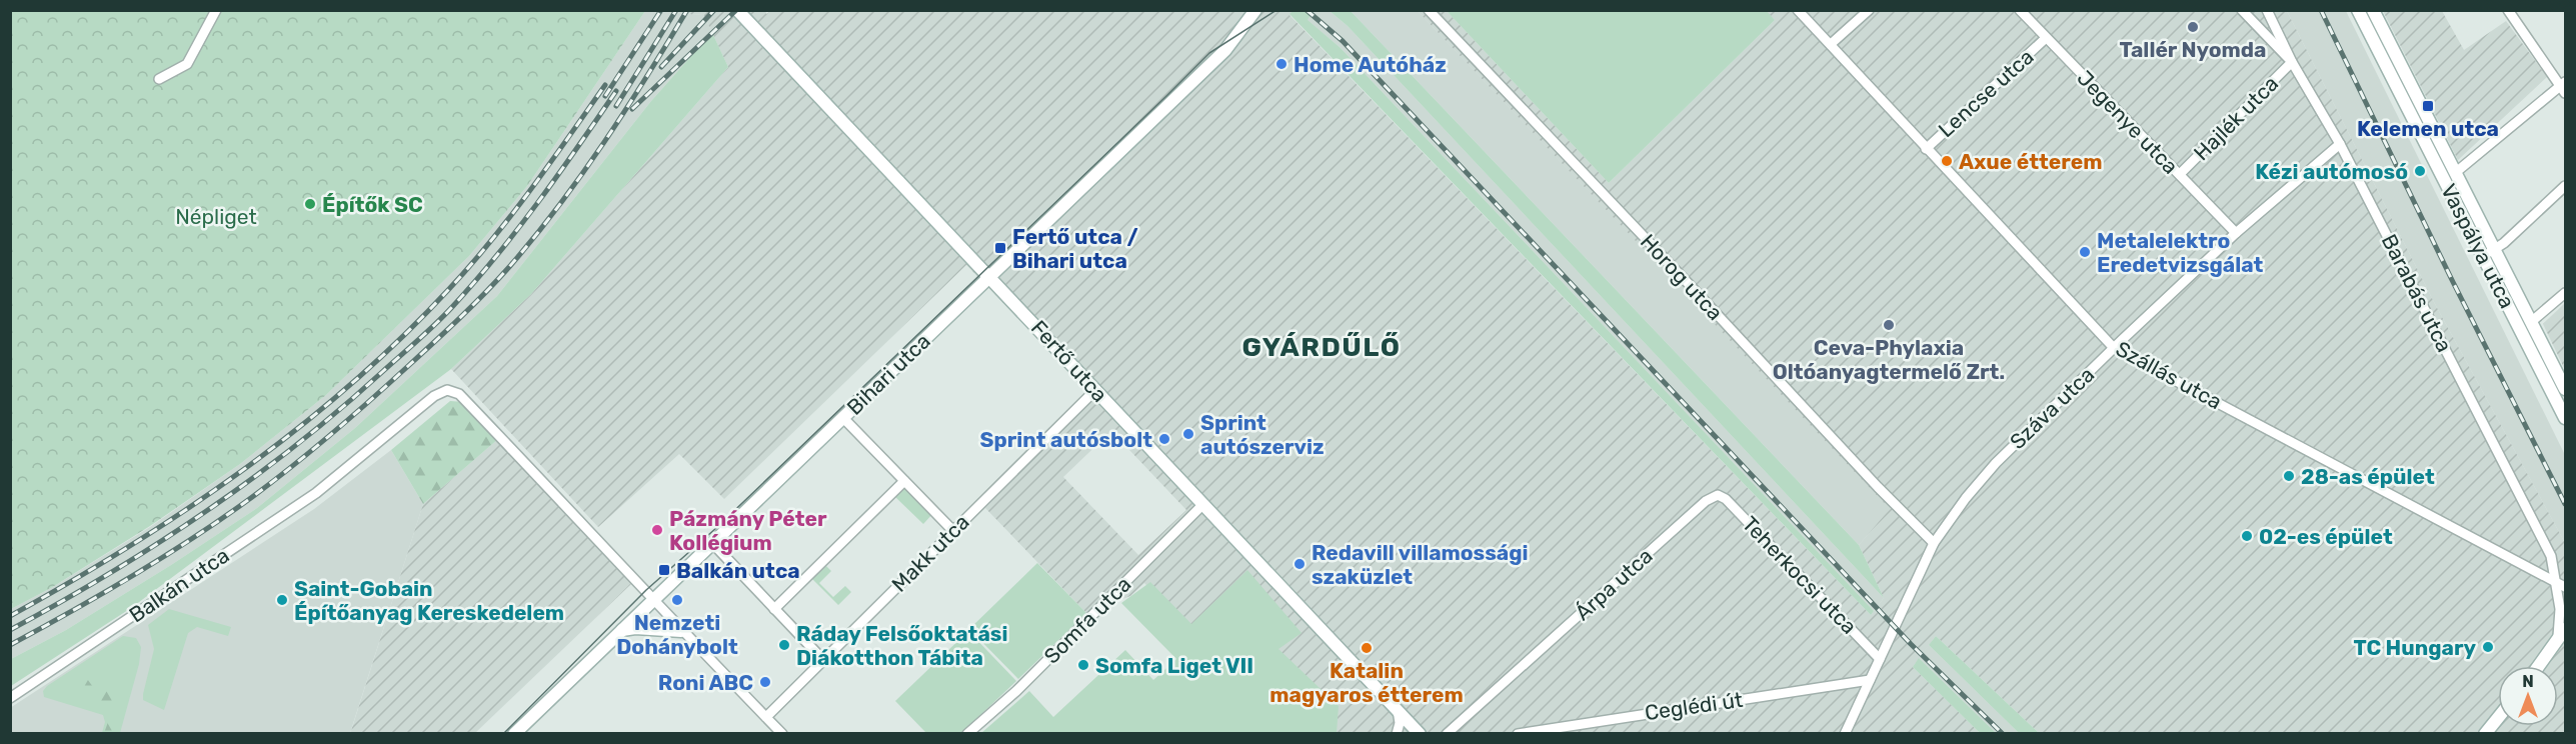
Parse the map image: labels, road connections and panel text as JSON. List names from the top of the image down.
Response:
{
  "streets": {
    "street": [
      "Lencse utca",
      "Hajlék utca",
      "Jegenye utca",
      "Vaspálya utca",
      "Horog utca",
      "Barabás utca",
      "Fertő utca",
      "Bihari utca",
      "Szállás utca",
      "Száva utca",
      "Makk utca",
      "Teherkocsi utca",
      "Árpa utca",
      "Balkán utca",
      "Somfa utca",
      "Ceglédi út"
    ]
  },
  "crossings": [
    ["Lencse utca", "Jegenye utca"],
    ["Lencse utca", "Szállás utca"],
    ["Hajlék utca", "Jegenye utca"],
    ["Hajlék utca", "Barabás utca"],
    ["Jegenye utca", "Száva utca"],
    ["Horog utca", "Száva utca"],
    ["Barabás utca", "Szállás utca"],
    ["Barabás utca", "Száva utca"],
    ["Fertő utca", "Bihari utca"],
    ["Fertő utca", "Makk utca"],
    ["Fertő utca", "Somfa utca"],
    ["Bihari utca", "Balkán utca"],
    ["Szállás utca", "Száva utca"],
    ["Száva utca", "Teherkocsi utca"],
    ["Száva utca", "Ceglédi út"],
    ["Makk utca", "Balkán utca"],
    ["Teherkocsi utca", "Árpa utca"]
  ],
  "districts": ["GYÁRDŰLŐ"],
  "parks": ["Népliget"],
  "places": {
    "other": [
      "Tallér Nyomda",
      "Home Autóház",
      "Axue étterem",
      "Kézi autómosó",
      "Építők SC",
      "Metalelektro Eredetvizsgálat",
      "Ceva-Phylaxia Oltóanyagtermelő Zrt.",
      "Sprint autószerviz",
      "Sprint autósbolt",
      "28-as épület",
      "Pázmány Péter Kollégium",
      "02-es épület",
      "Redavill villamossági szaküzlet",
      "Saint-Gobain Építőanyag Kereskedelem",
      "Nemzeti Dohánybolt",
      "Ráday Felsőoktatási Diákotthon Tábita",
      "TC Hungary",
      "Katalin magyaros étterem",
      "Somfa Liget VII",
      "Roni ABC"
    ],
    "transit": ["Kelemen utca", "Fertő utca / Bihari utca", "Balkán utca"]
  },
  "north": "top"
}
